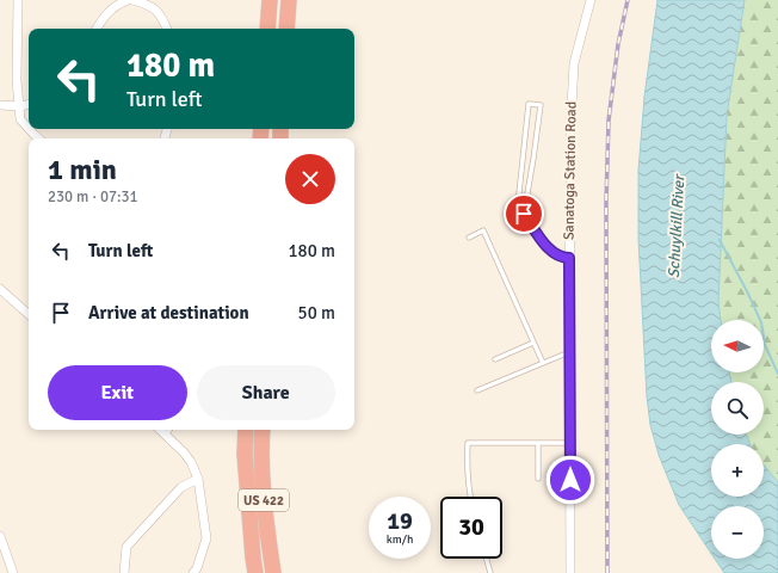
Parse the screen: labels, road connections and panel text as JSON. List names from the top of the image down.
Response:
{
  "streets": {
    "highway": ["US 422"],
    "street": ["Sanatoga Station Road"]
  },
  "water": ["Schuylkill River"],
  "north": "left",
  "page": {
    "turn": ["180 m", "Turn left"],
    "heading": ["1 min", "230 m · 07:31"],
    "list": [
      {
        "name": "Turn left",
        "value": "180 m"
      },
      {
        "name": "Arrive at destination",
        "value": "50 m"
      }
    ],
    "map_buttons": ["+", "−"],
    "buttons": ["Exit", "Share"],
    "speed": "19 km/h",
    "limit": "30"
  }
}
